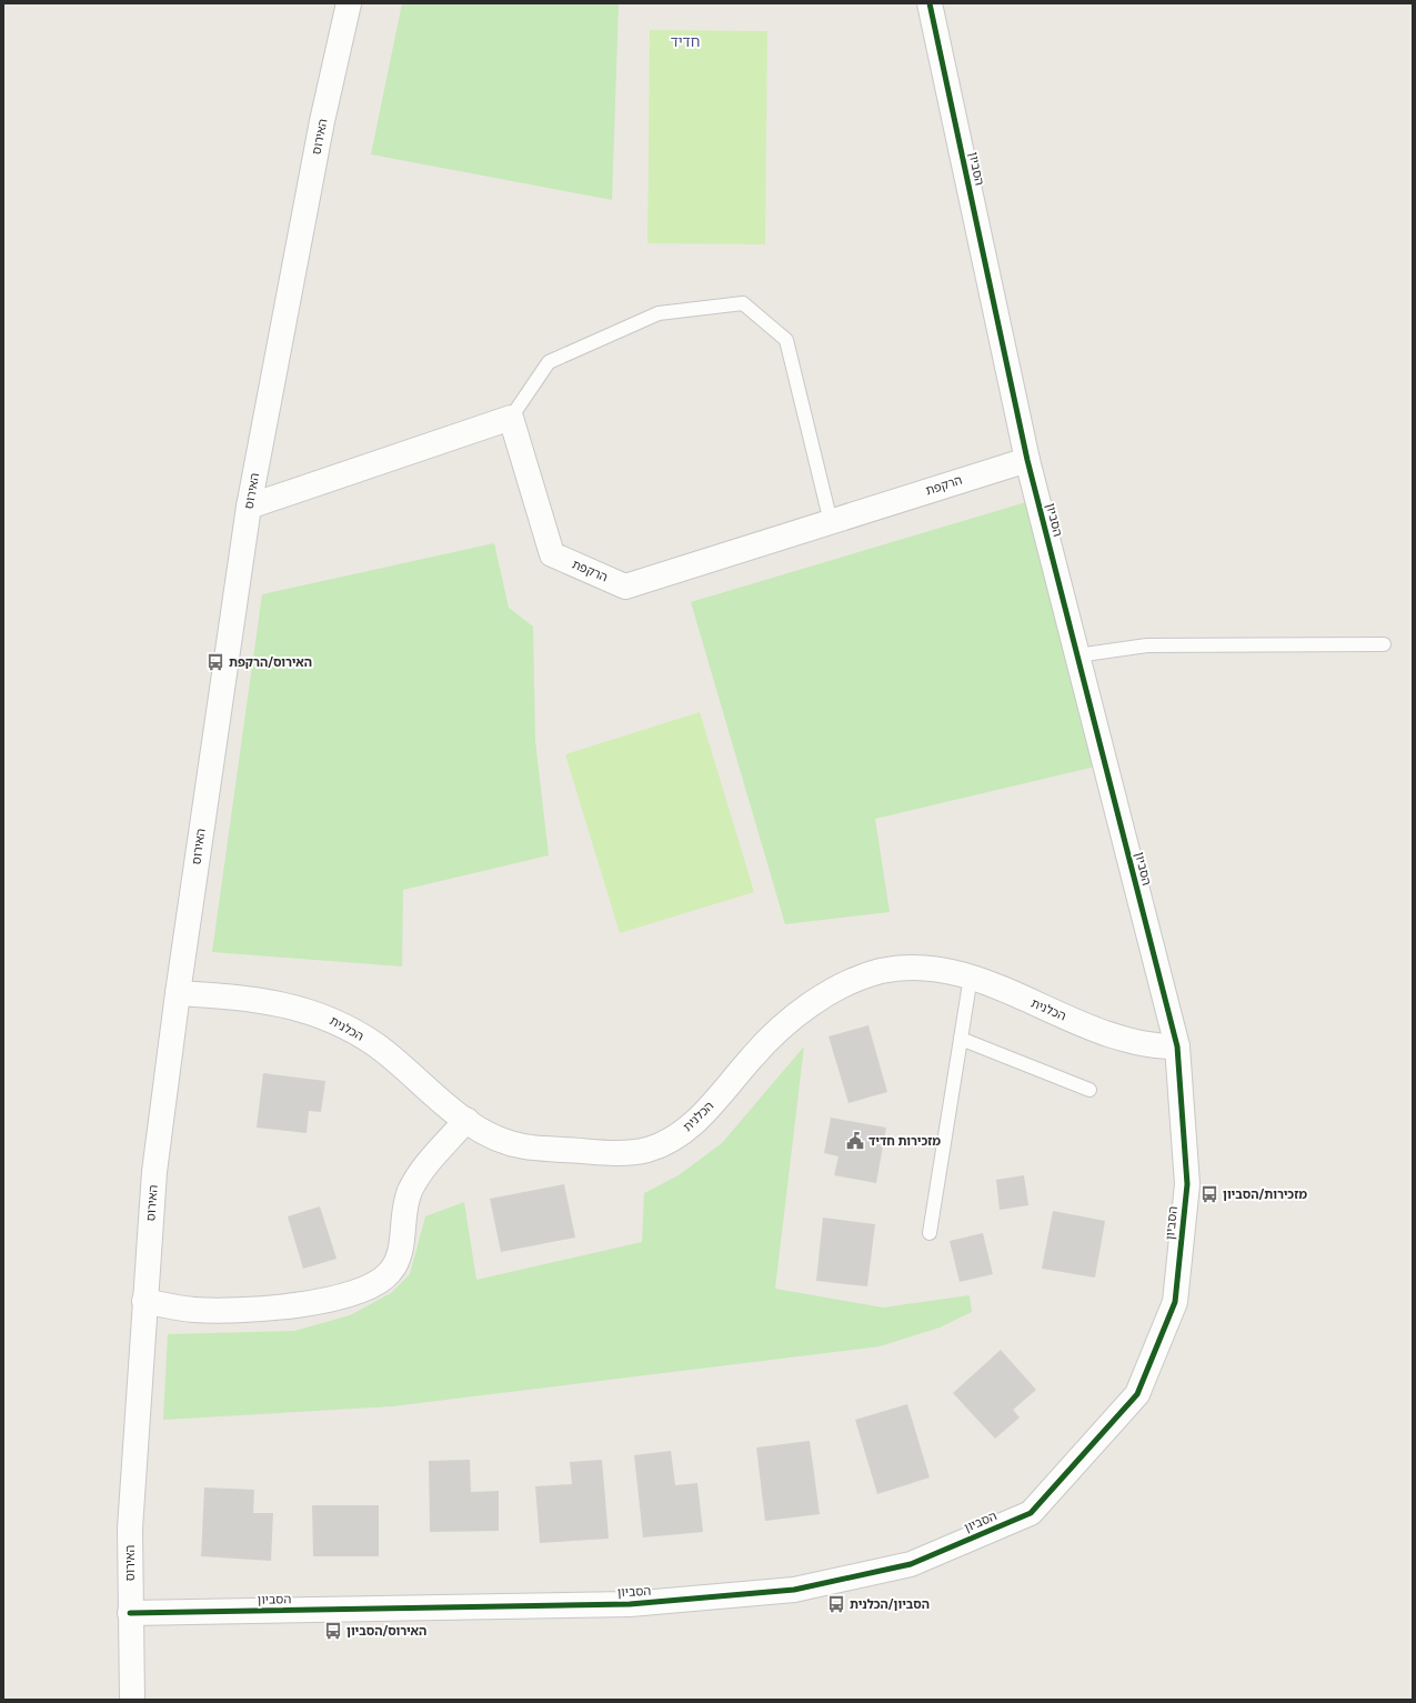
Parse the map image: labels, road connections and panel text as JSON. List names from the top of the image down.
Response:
{
  "streets": {
    "street": [
      "האירוס",
      "הסביון",
      "הרקפת",
      "הכלנית"
    ]
  },
  "crossings": [
    ["האירוס", "הסביון"],
    ["האירוס", "הכלנית"],
    ["הסביון", "הרקפת"],
    ["הסביון", "הכלנית"]
  ],
  "districts": ["חדיד"],
  "places": {
    "bus stop": [
      "האירוס/הרקפת",
      "מזכירות/הסביון",
      "הסביון/הכלנית",
      "האירוס/הסביון"
    ],
    "public building": ["מזכירות חדיד"]
  }
}
